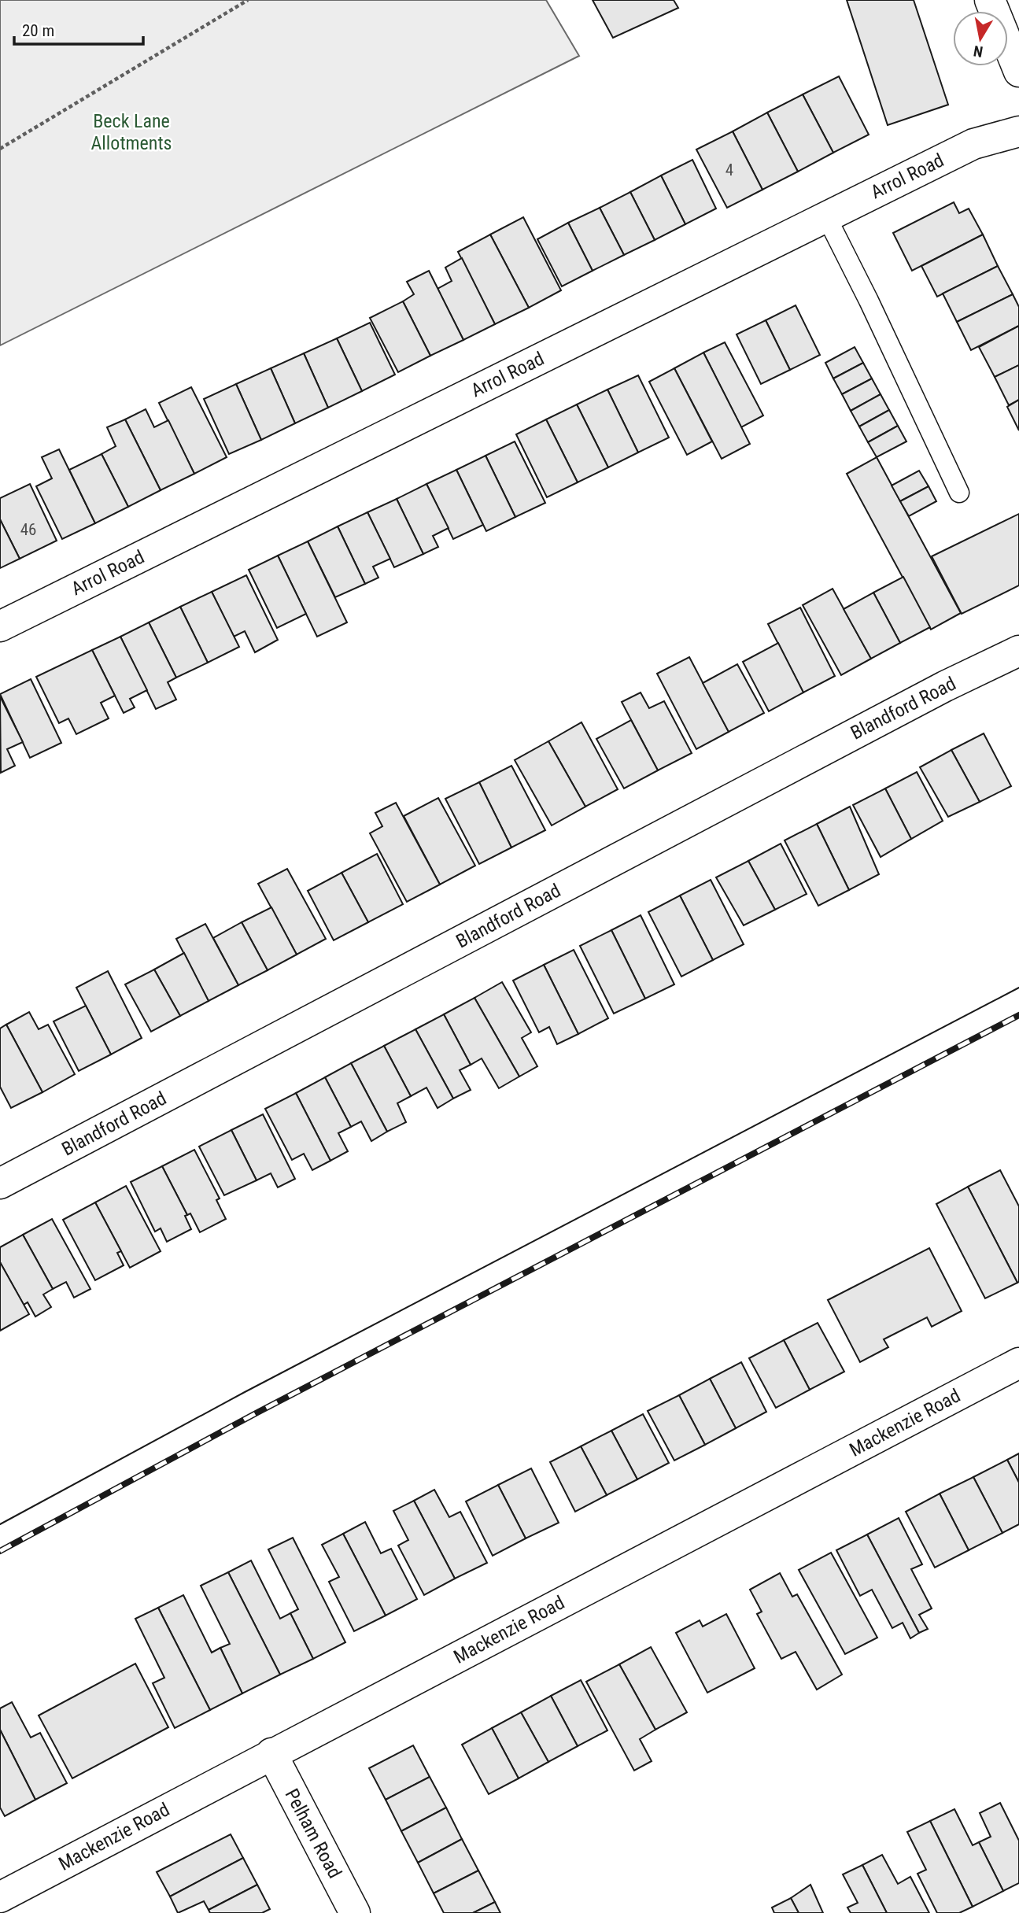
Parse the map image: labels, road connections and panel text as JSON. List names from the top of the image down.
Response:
{
  "streets": {
    "street": [
      "Arrol Road",
      "Blandford Road",
      "Mackenzie Road",
      "Pelham Road"
    ]
  },
  "crossings": [
    ["Mackenzie Road", "Pelham Road"]
  ],
  "parks": ["Beck Lane Allotments"],
  "house_numbers": ["4", "46"],
  "scale_bar": "20 m",
  "north": "bottom"
}
